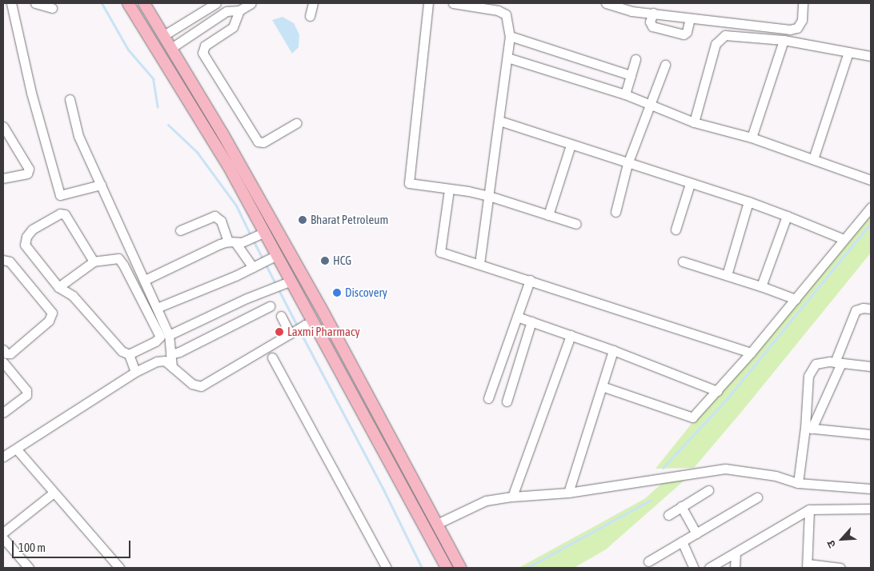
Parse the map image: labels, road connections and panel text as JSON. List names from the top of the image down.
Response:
{
  "places": [
    "Bharat Petroleum",
    "HCG",
    "Discovery",
    "Laxmi Pharmacy"
  ],
  "scale_bar": "100 m",
  "north": "bottom left"
}
